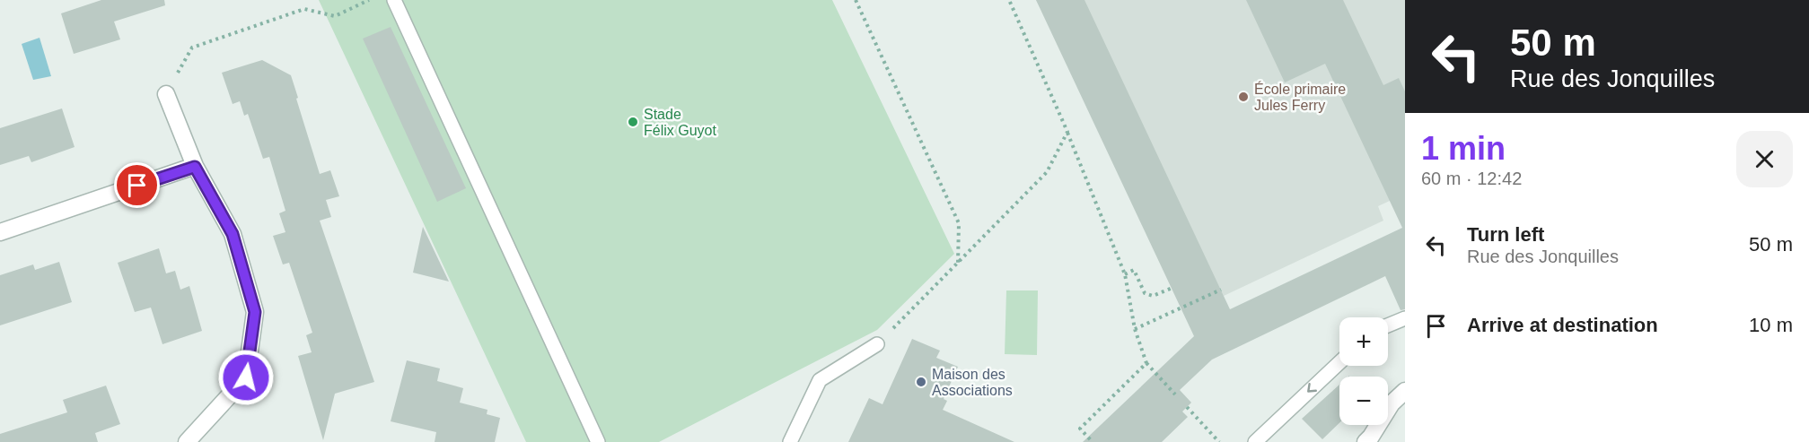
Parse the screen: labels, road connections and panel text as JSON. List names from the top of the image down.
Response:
{
  "places": ["École primaire Jules Ferry", "Stade Félix Guyot", "Maison des Associations"],
  "page": {
    "turn": ["50 m", "Rue des Jonquilles"],
    "heading": ["1 min", "60 m · 12:42"],
    "list": [
      {
        "name": "Turn left",
        "note": "Rue des Jonquilles",
        "value": "50 m"
      },
      {
        "name": "Arrive at destination",
        "value": "10 m"
      }
    ],
    "map_buttons": ["+", "−"]
  }
}
